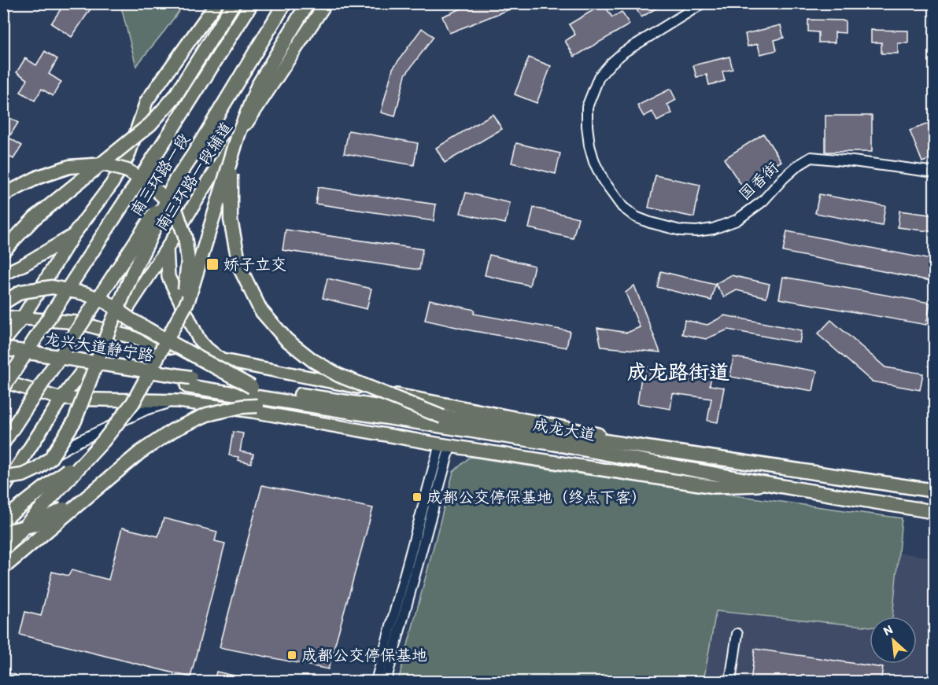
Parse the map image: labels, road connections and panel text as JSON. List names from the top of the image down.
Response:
{
  "streets": {
    "highway": ["南三环路一段", "龙兴大道静宁路", "成龙大道"],
    "main road": ["南三环路一段辅道"],
    "street": ["国香街"]
  },
  "crossings": [
    ["龙兴大道静宁路", "成龙大道"]
  ],
  "districts": ["成龙路街道"],
  "places": {
    "transit": ["娇子立交", "成都公交停保基地（终点下客）", "成都公交停保基地"]
  },
  "north": "top left"
}
